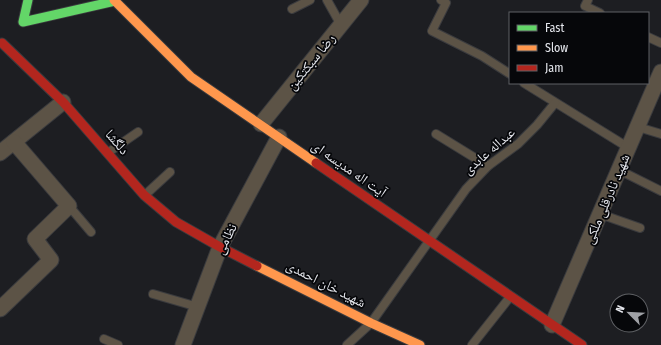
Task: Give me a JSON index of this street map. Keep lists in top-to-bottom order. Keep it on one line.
{"streets":{"street":["رضا سبکتکین","دلگشا","آیت اله مدیسه ای","شهید نادرقلی ملکی","نظامی","شهید خان احمدی"],"lane":["عبداله عابدی"]},"crossings":[["رضا سبکتکین","آیت اله مدیسه ای"],["دلگشا","نظامی"],["دلگشا","شهید خان احمدی"],["عبداله عابدی","آیت اله مدیسه ای"],["عبداله عابدی","شهید خان احمدی"],["آیت اله مدیسه ای","شهید نادرقلی ملکی"],["آیت اله مدیسه ای","نظامی"],["نظامی","شهید خان احمدی"]],"legend":["Fast","Slow","Jam"],"north":"top left"}
